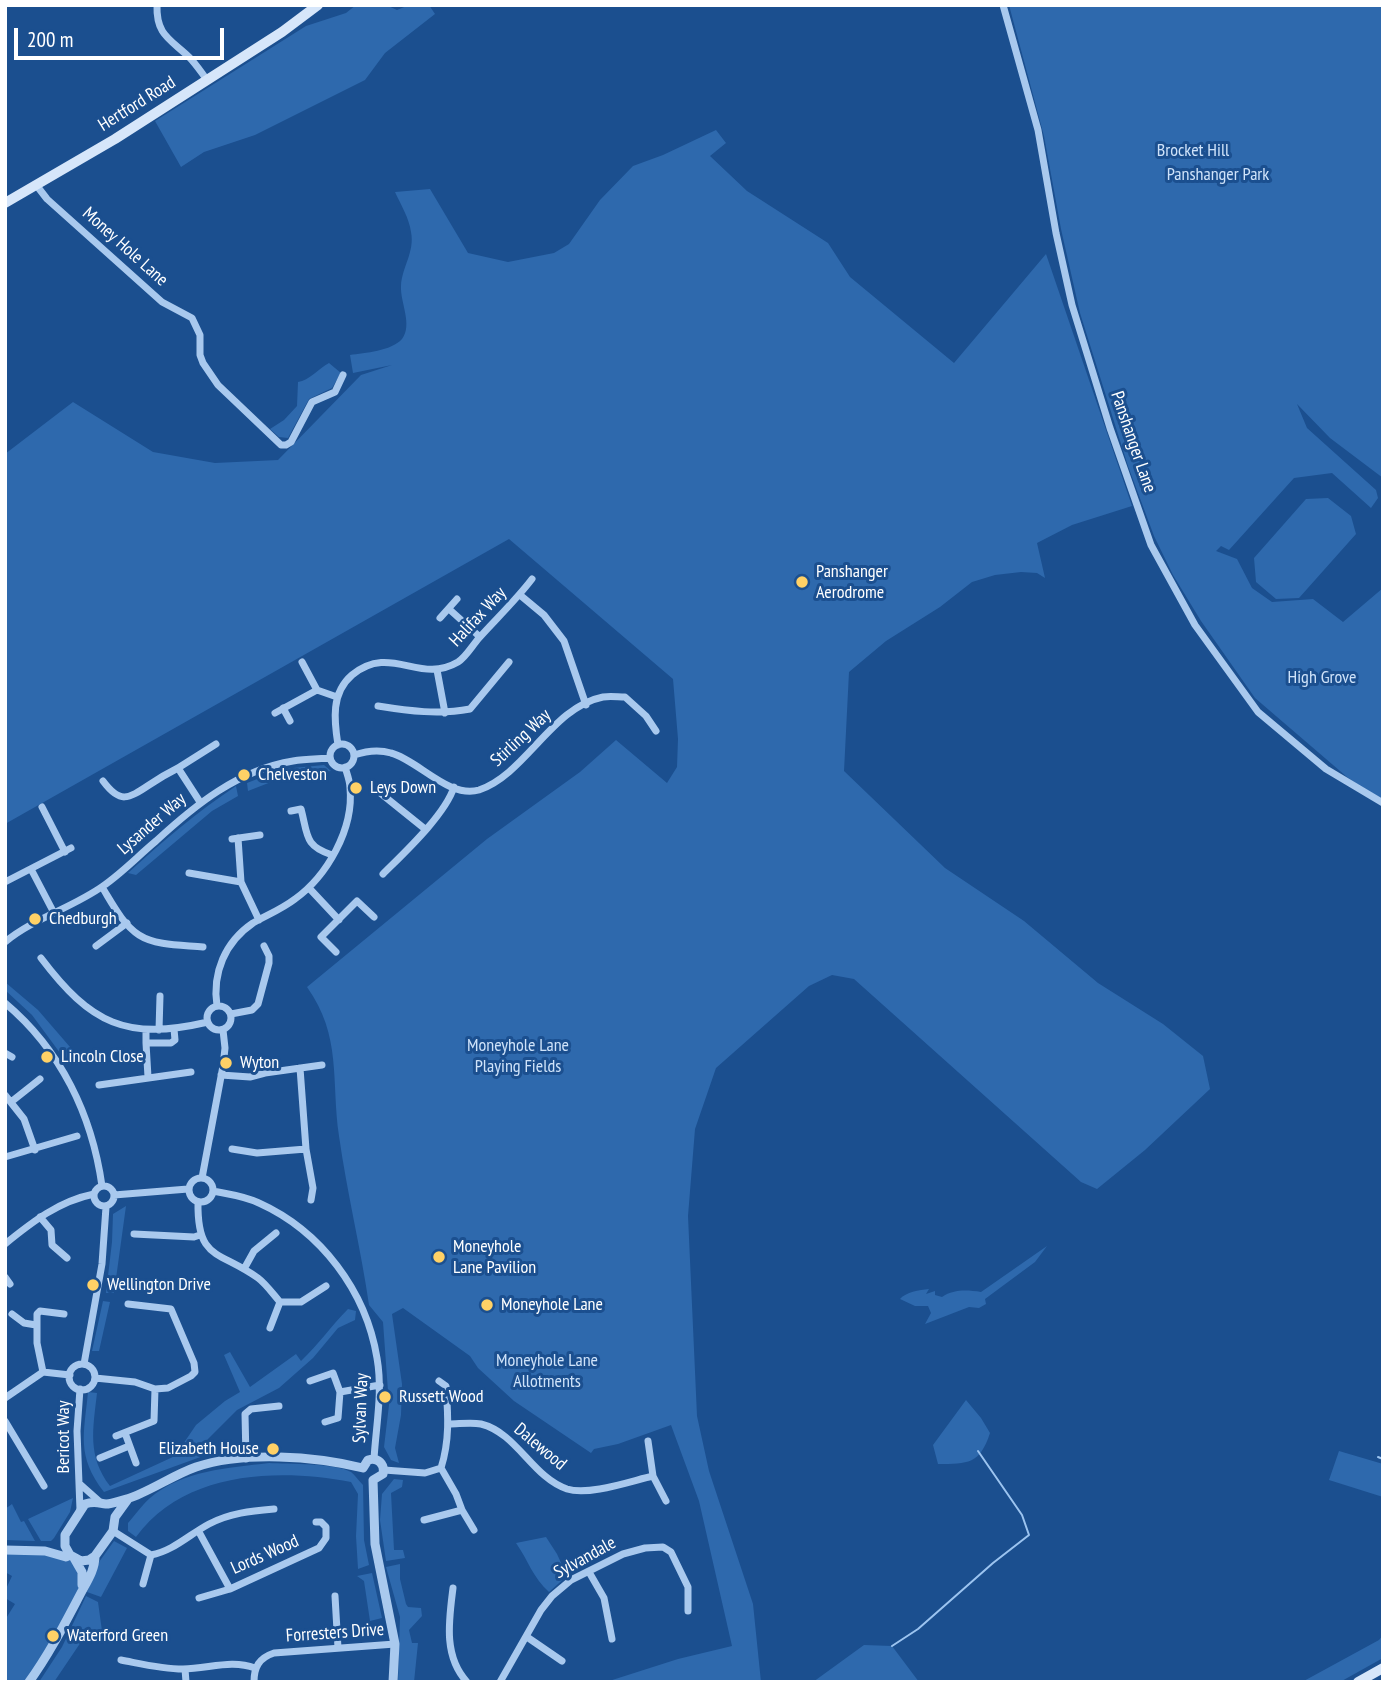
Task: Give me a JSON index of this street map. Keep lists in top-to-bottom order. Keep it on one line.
{"streets":{"main road":["Hertford Road"],"street":["Money Hole Lane","Panshanger Lane","Halifax Way","Stirling Way","Lysander Way","Sylvan Way","Bericot Way","Dalewood","Lords Wood","Sylvandale","Forresters Drive"]},"crossings":[["Hertford Road","Money Hole Lane"]],"parks":["Brocket Hill","Panshanger Park","High Grove","Moneyhole Lane Playing Fields","Moneyhole Lane Allotments"],"places":["Panshanger Aerodrome","Chelveston","Leys Down","Chedburgh","Lincoln Close","Wyton","Moneyhole Lane Pavilion","Wellington Drive","Moneyhole Lane","Russett Wood","Elizabeth House","Waterford Green"],"scale_bar":"200 m"}
